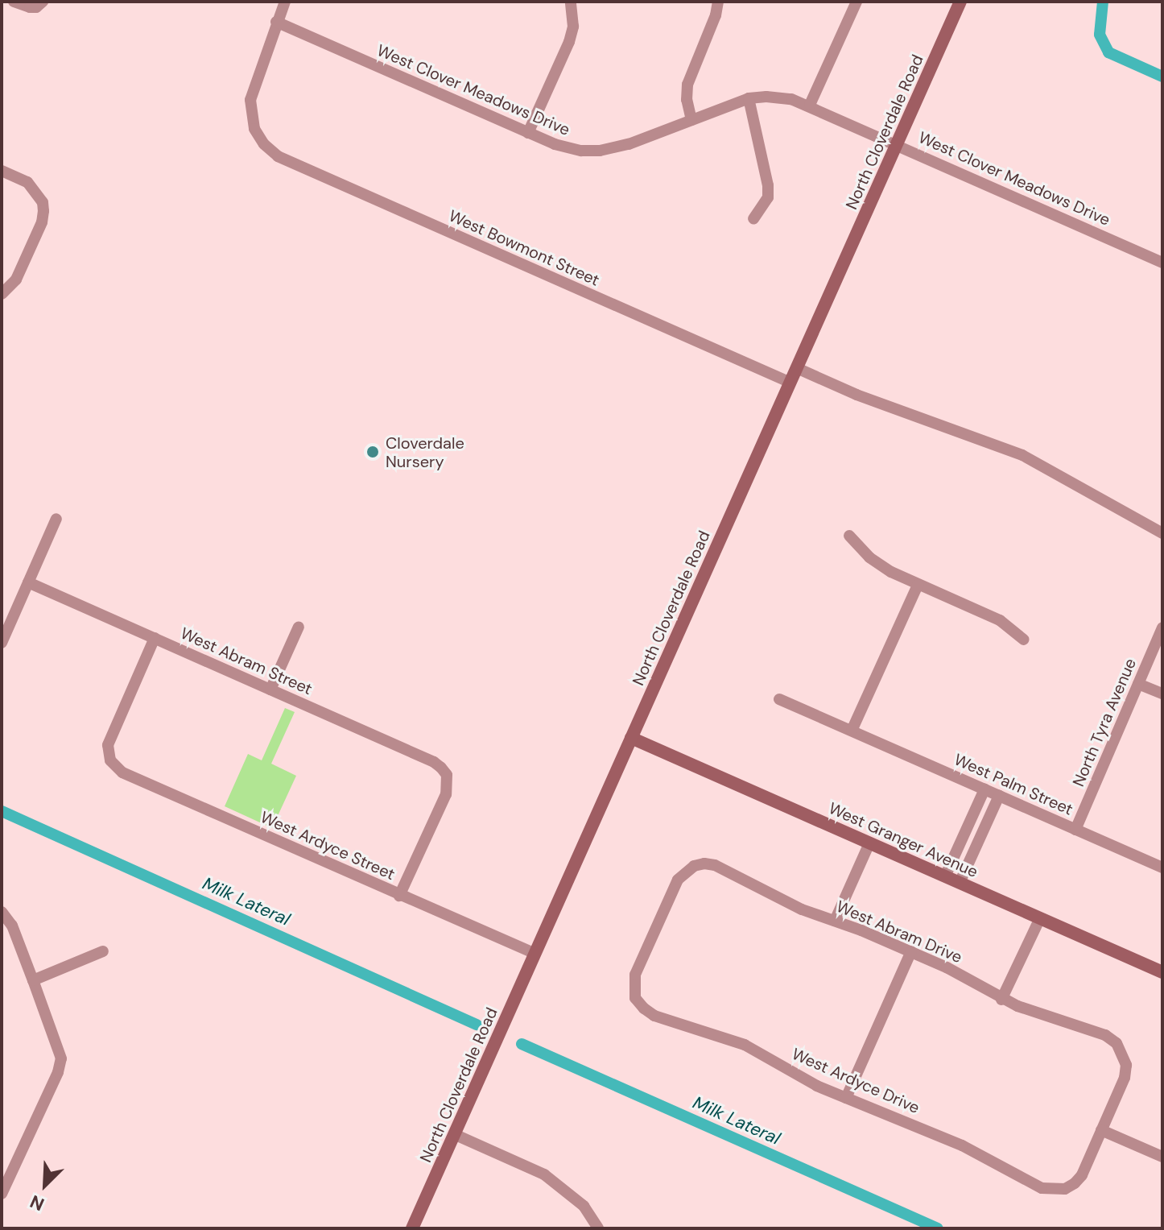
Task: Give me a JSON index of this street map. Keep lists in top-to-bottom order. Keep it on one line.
{"streets":{"main road":["North Cloverdale Road","West Granger Avenue"],"street":["West Clover Meadows Drive","West Bowmont Street","West Abram Street","North Tyra Avenue","West Palm Street","West Ardyce Street","West Abram Drive","West Ardyce Drive"]},"crossings":[["West Clover Meadows Drive","North Cloverdale Road"],["West Clover Meadows Drive","West Bowmont Street"],["North Cloverdale Road","West Bowmont Street"],["North Cloverdale Road","West Granger Avenue"],["North Cloverdale Road","West Ardyce Street"],["West Abram Street","West Ardyce Street"],["North Tyra Avenue","West Palm Street"],["West Abram Drive","West Ardyce Drive"]],"water":["Milk Lateral"],"places":["Cloverdale Nursery"],"north":"bottom left"}
